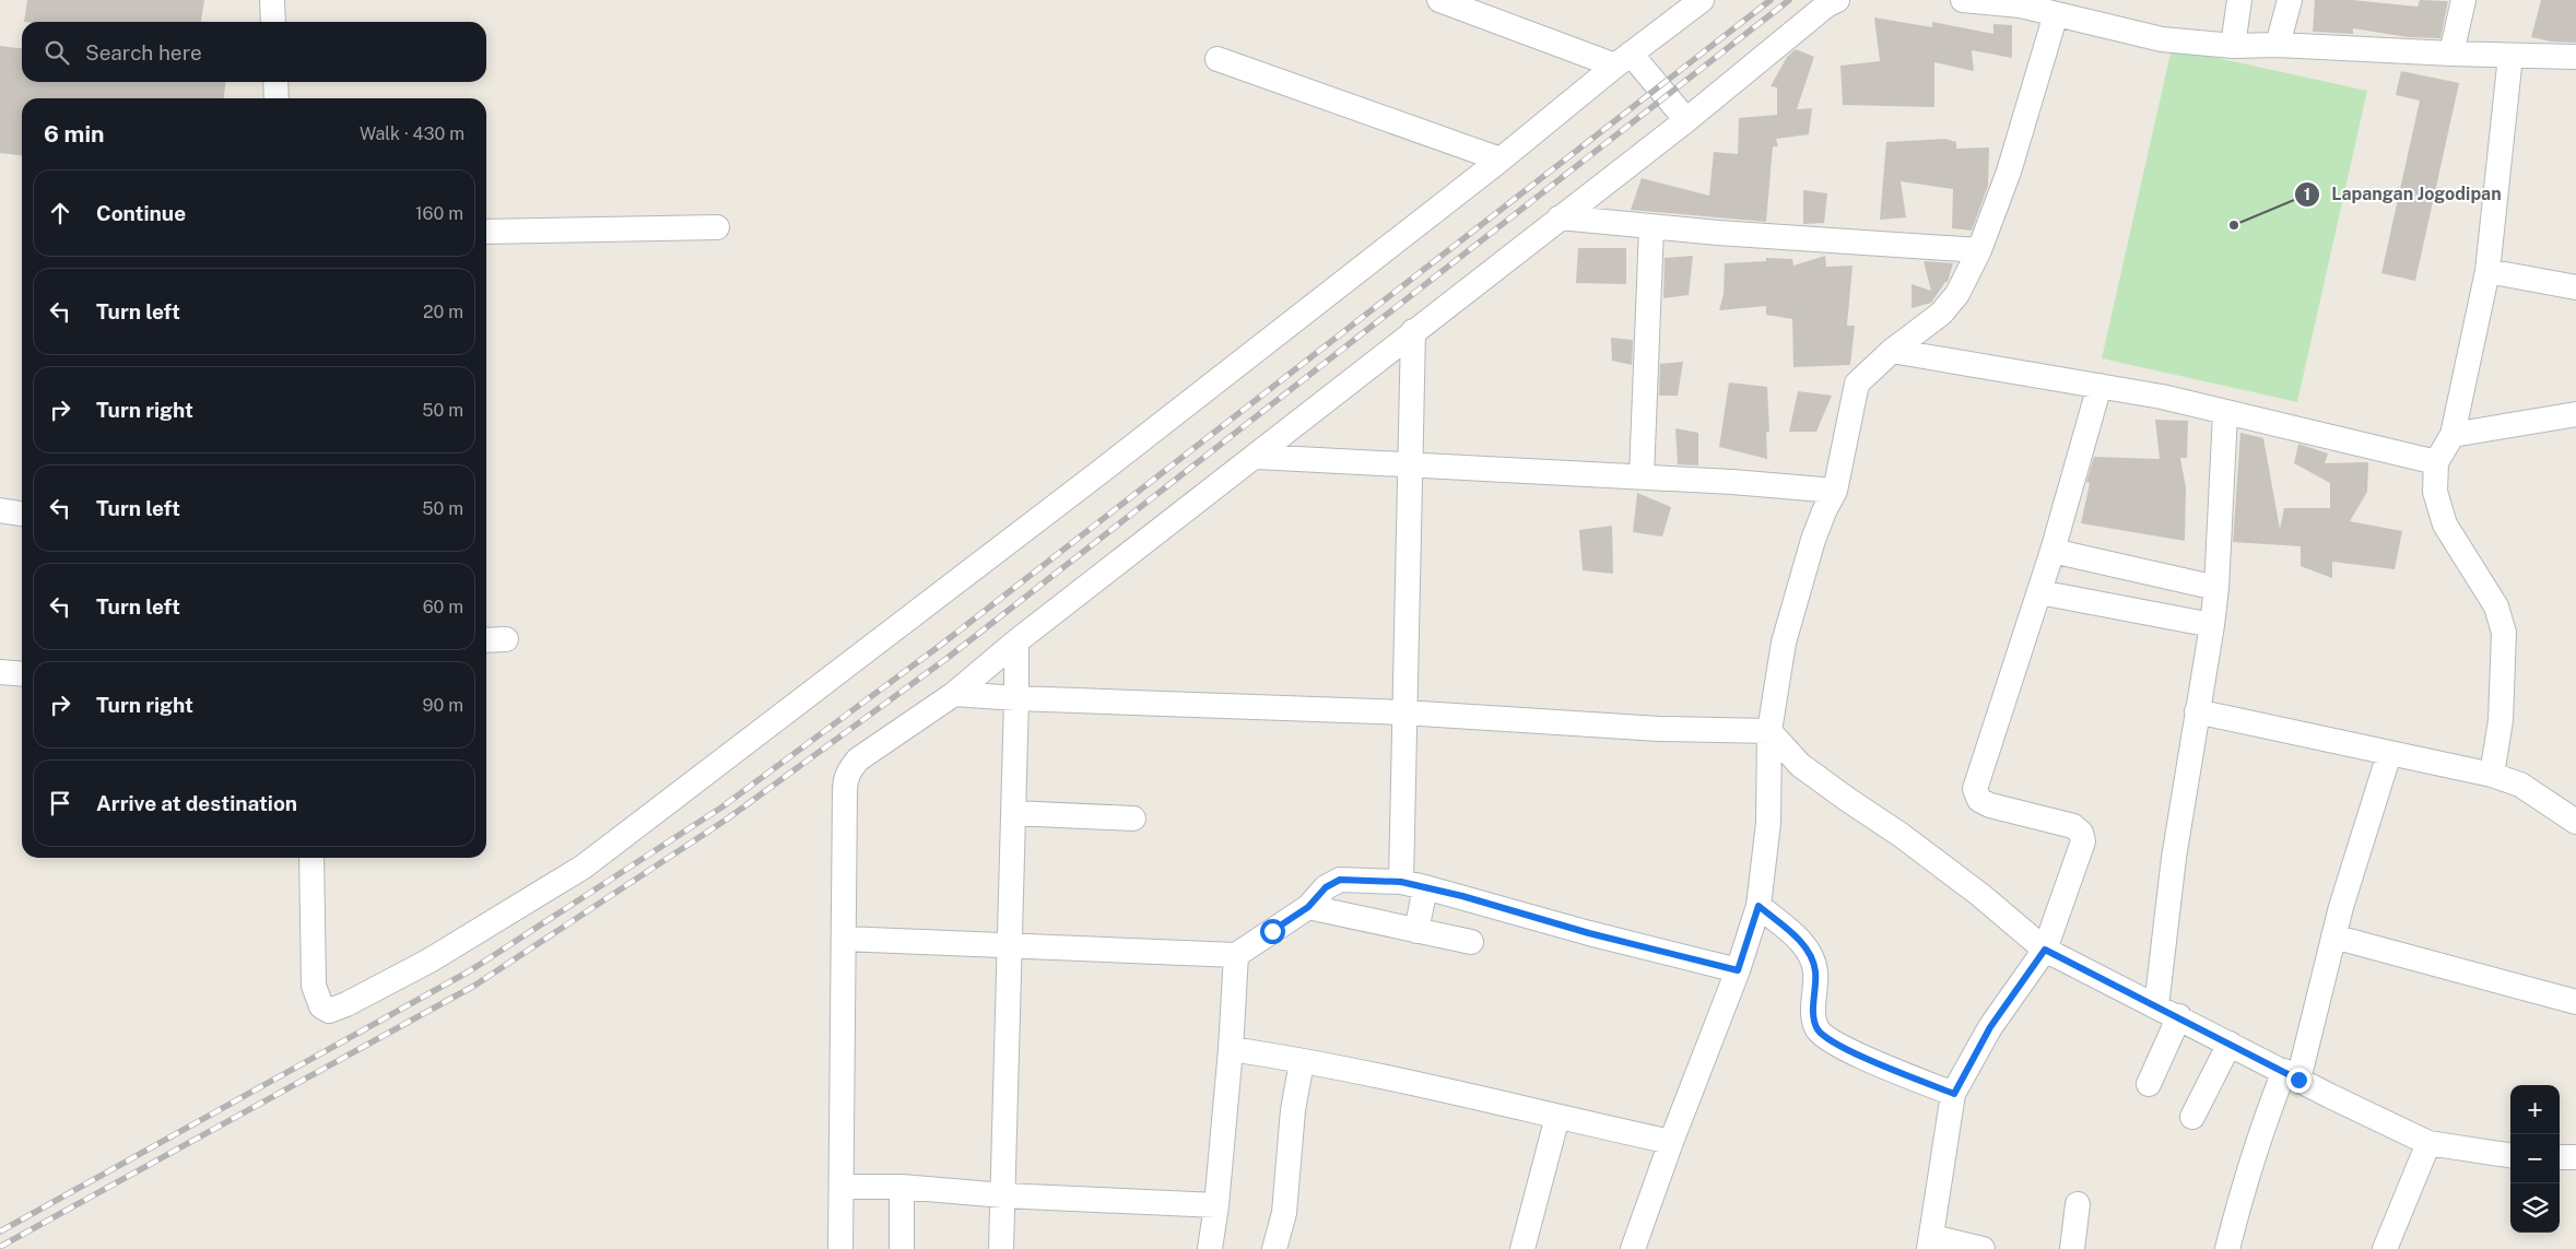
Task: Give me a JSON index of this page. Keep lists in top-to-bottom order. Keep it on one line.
{"places":["Lapangan Jogodipan"],"page":{"search":"Search here","heading":["6 min","Walk · 430 m"],"list":[["Continue","160 m"],["Turn left","20 m"],["Turn right","50 m"],["Turn left","50 m"],["Turn left","60 m"],["Turn right","90 m"],"Arrive at destination"],"map_buttons":["+","−"]}}
